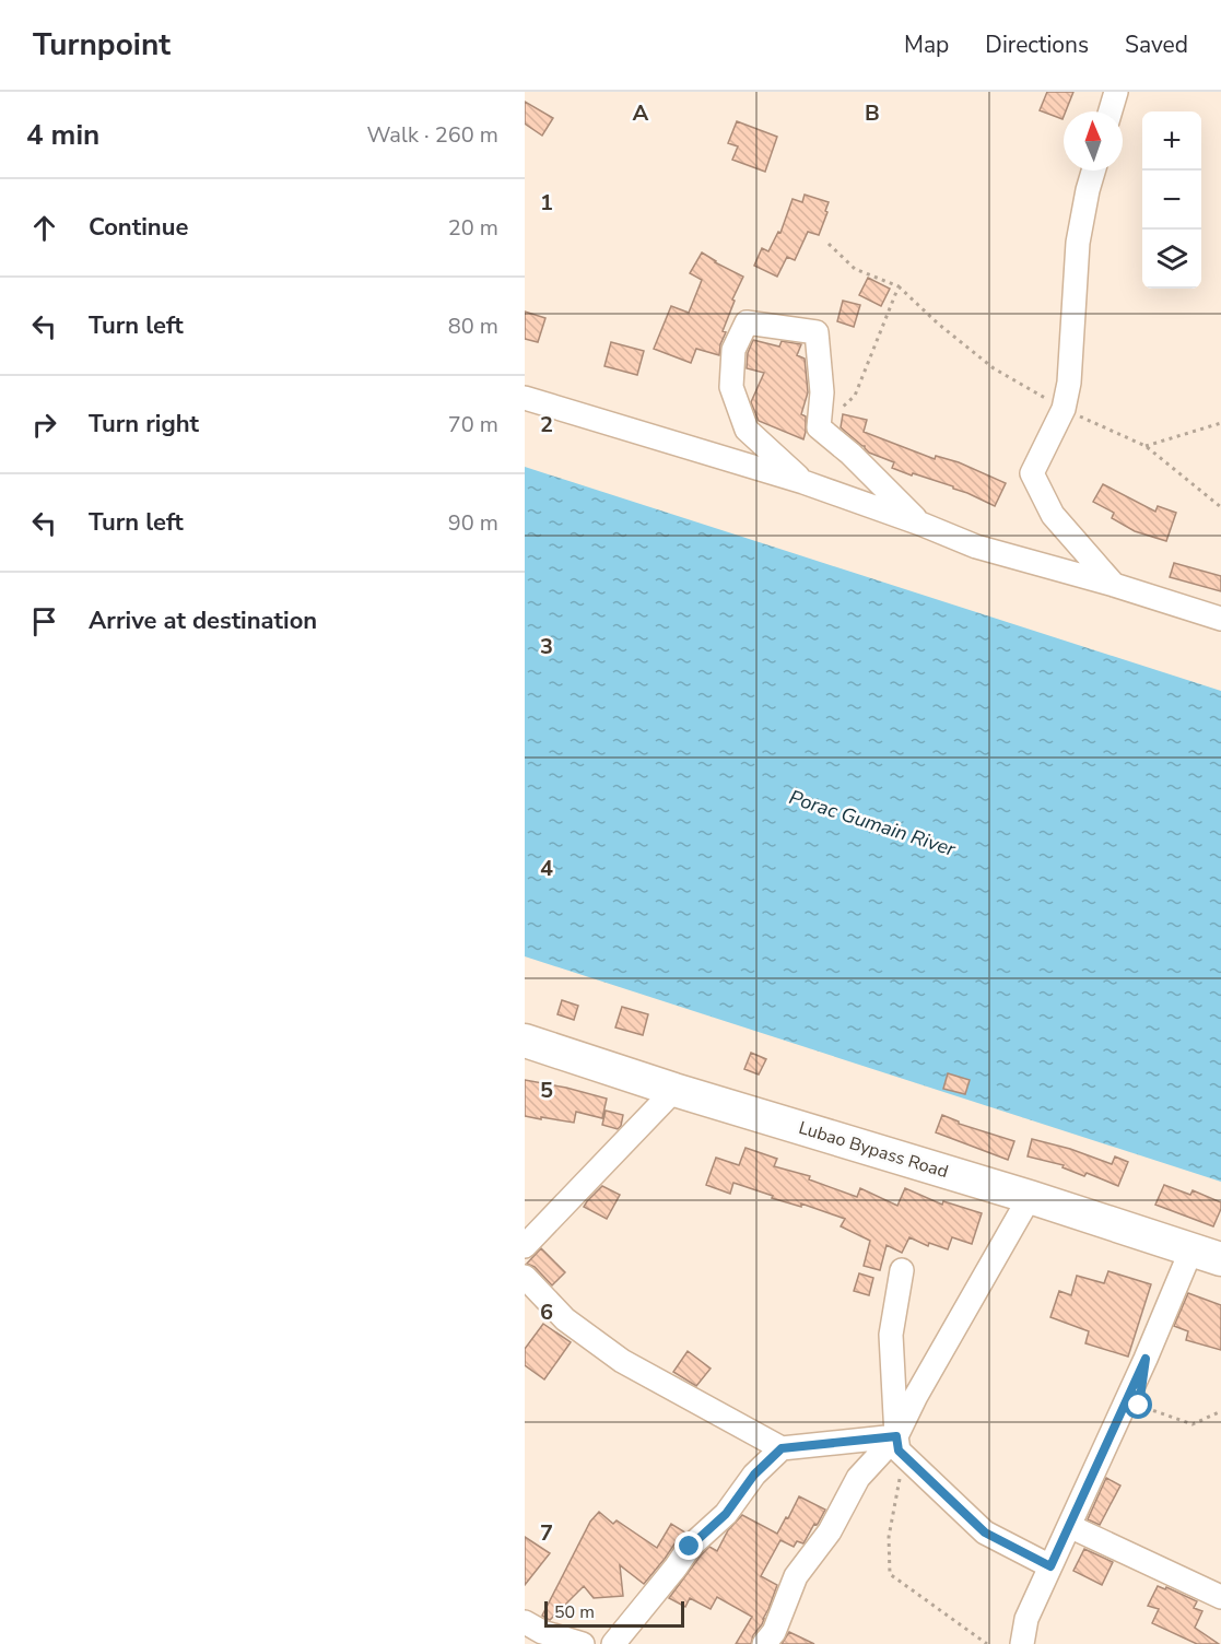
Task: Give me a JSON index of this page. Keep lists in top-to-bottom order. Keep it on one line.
{"streets":{"highway":["Lubao Bypass Road"]},"water":["Porac Gumain River"],"scale_bar":"50 m","north":"top","page":{"header":"Turnpoint","nav":["Map","Directions","Saved"],"heading":["4 min","Walk · 260 m"],"map_buttons":["+","−"],"list":[["Continue","20 m"],["Turn left","80 m"],["Turn right","70 m"],["Turn left","90 m"],"Arrive at destination"],"scale":"50 m"},"grid":{"columns":["A","B"],"rows":["1","2","3","4","5","6","7"]}}
